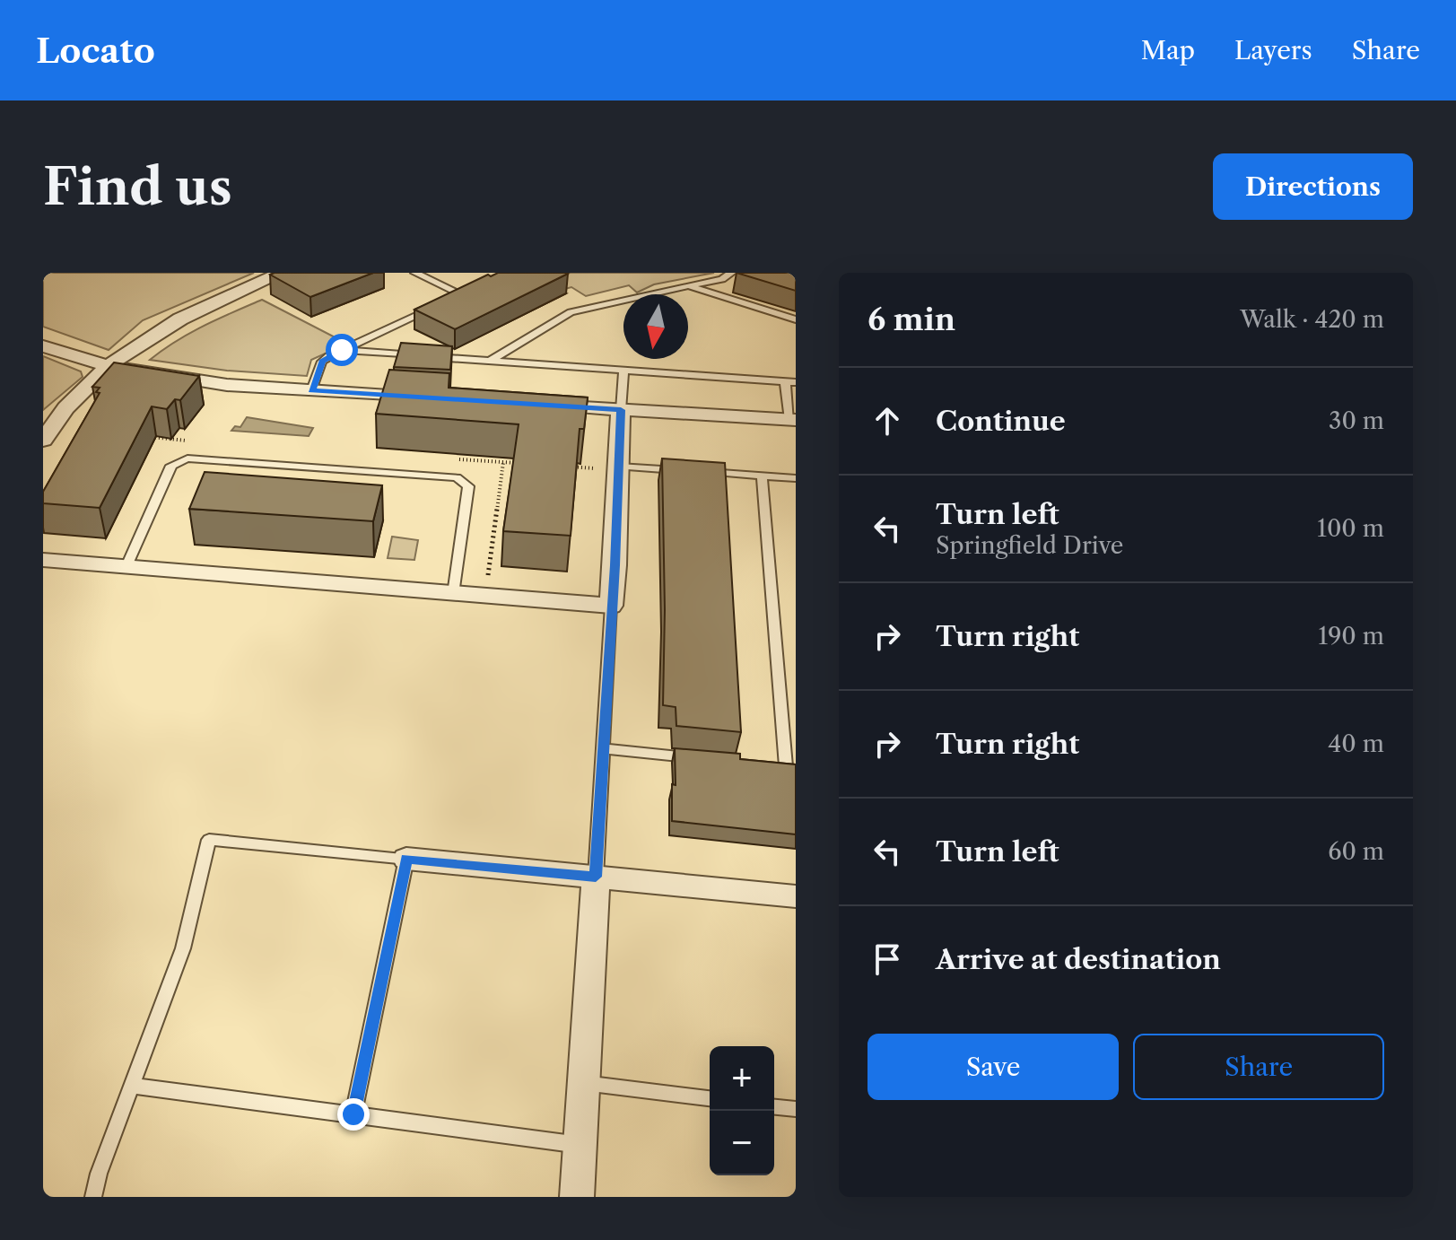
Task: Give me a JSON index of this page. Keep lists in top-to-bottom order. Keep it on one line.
{"north":"bottom","page":{"header":"Locato","nav":["Map","Layers","Share"],"buttons":["Directions",["Save","Share"]],"title":"Find us","heading":["6 min","Walk · 420 m"],"list":[["Continue","30 m"],["Turn left","Springfield Drive","100 m"],["Turn right","190 m"],["Turn right","40 m"],["Turn left","60 m"],"Arrive at destination"],"map_buttons":["+","−"]}}
